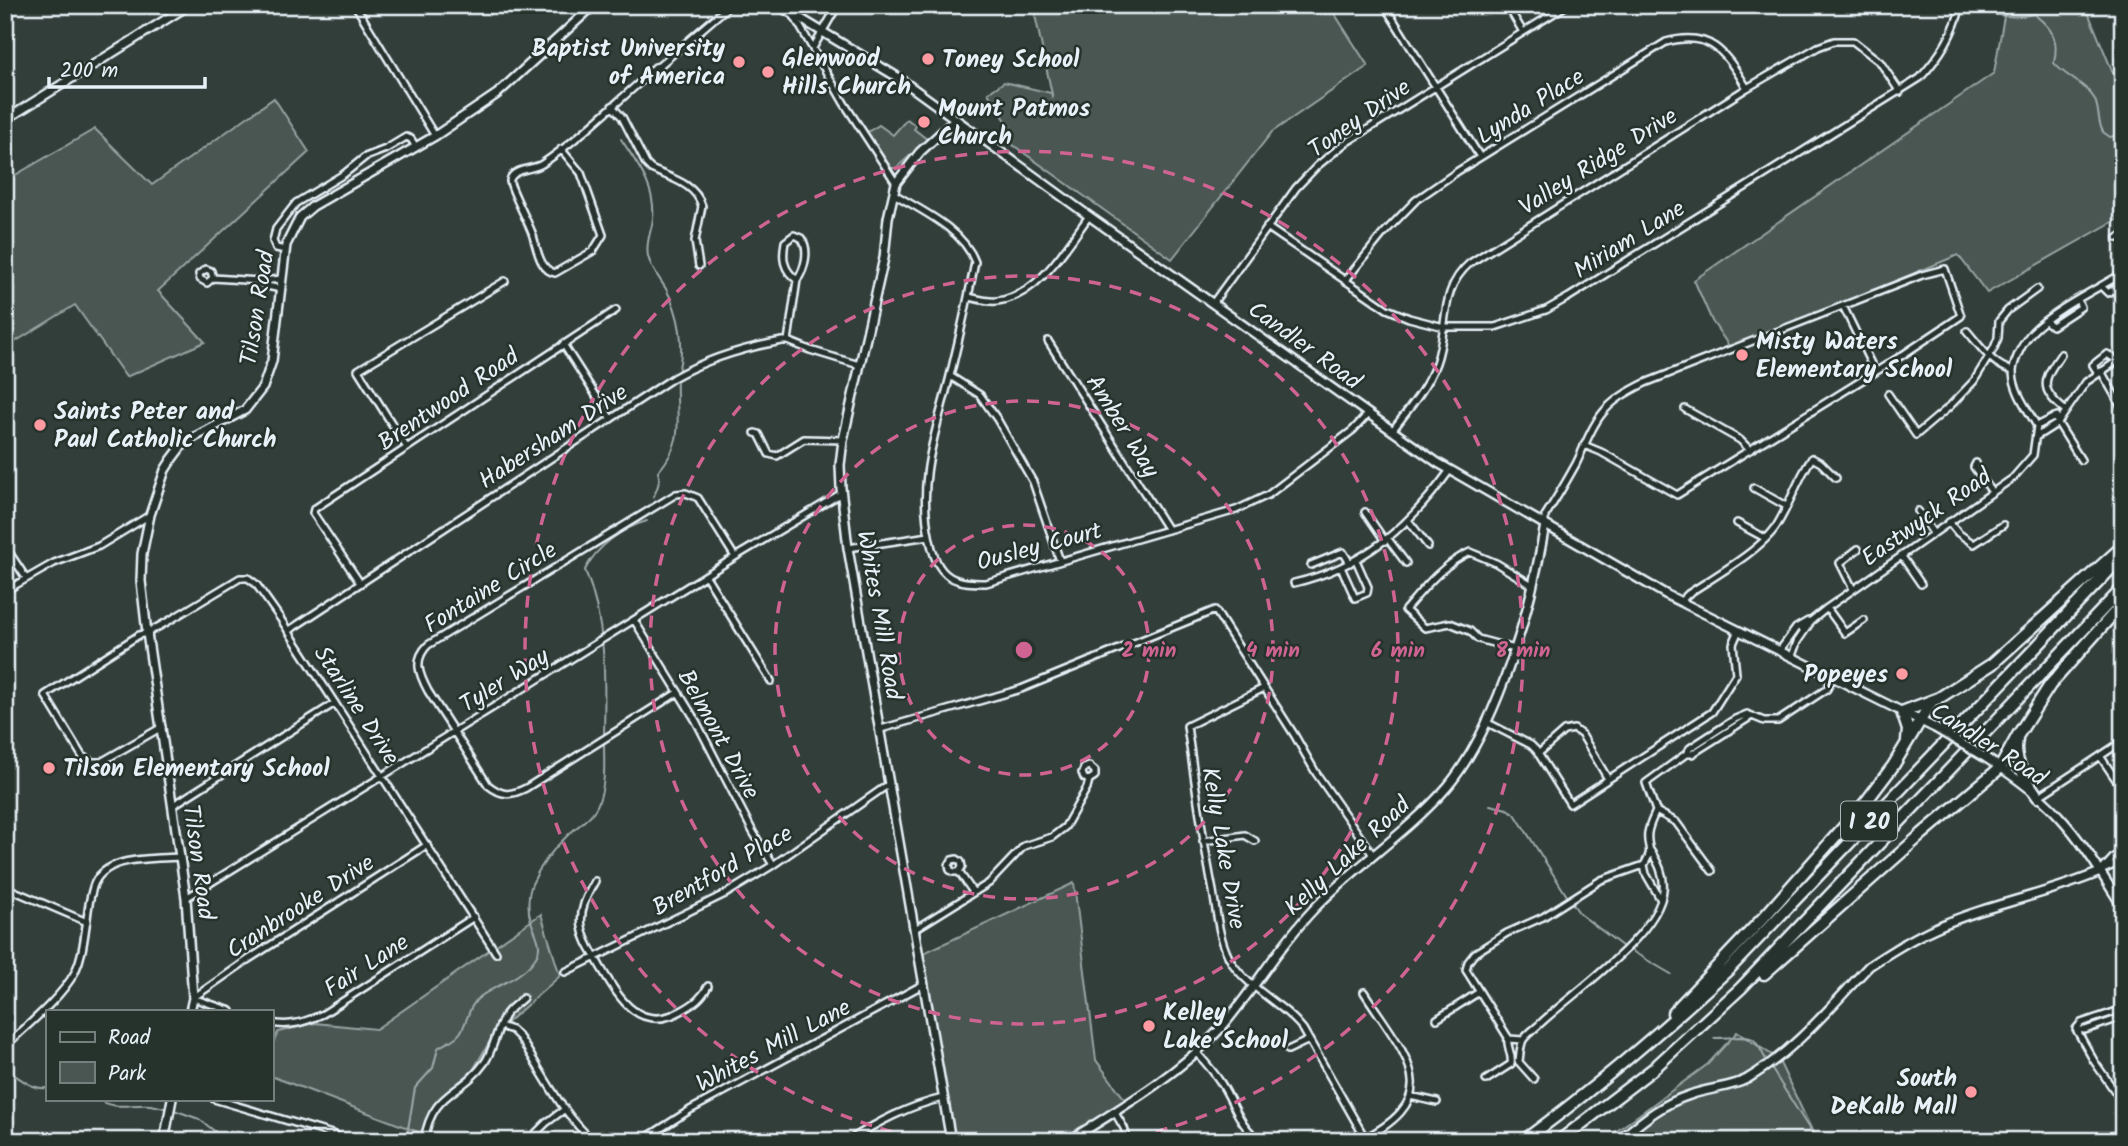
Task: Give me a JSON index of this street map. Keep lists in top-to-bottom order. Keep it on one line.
{"streets":{"highway":["I 20"],"street":["Lynda Place","Toney Drive","Valley Ridge Drive","Miriam Lane","Tilson Road","Candler Road","Brentwood Road","Amber Way","Habersham Drive","Eastwyck Road","Ousley Court","Fontaine Circle","Whites Mill Road","Tyler Way","Starline Drive","Belmont Drive","Kelly Lake Drive","Kelly Lake Road","Brentford Place","Cranbrooke Drive","Fair Lane","Whites Mill Lane"]},"crossings":[["Lynda Place","Valley Ridge Drive"],["Lynda Place","Miriam Lane"],["Toney Drive","Miriam Lane"],["Toney Drive","Candler Road"],["Valley Ridge Drive","Miriam Lane"],["Valley Ridge Drive","Candler Road"],["Tilson Road","Tyler Way"],["Tilson Road","Starline Drive"],["Tilson Road","Cranbrooke Drive"],["Candler Road","Eastwyck Road"],["Candler Road","Ousley Court"],["Candler Road","Whites Mill Road"],["Candler Road","Kelly Lake Road"],["Brentwood Road","Habersham Drive"],["Amber Way","Ousley Court"],["Habersham Drive","Starline Drive"],["Ousley Court","Whites Mill Road"],["Fontaine Circle","Tyler Way"],["Fontaine Circle","Belmont Drive"],["Whites Mill Road","Tyler Way"],["Whites Mill Road","Brentford Place"],["Whites Mill Road","Whites Mill Lane"],["Tyler Way","Starline Drive"],["Tyler Way","Belmont Drive"],["Starline Drive","Cranbrooke Drive"],["Starline Drive","Fair Lane"],["Belmont Drive","Brentford Place"],["Kelly Lake Drive","Kelly Lake Road"]],"places":["Toney School","Baptist University of America","Glenwood Hills Church","Mount Patmos Church","Misty Waters Elementary School","Saints Peter and Paul Catholic Church","Popeyes","Tilson Elementary School","Kelley Lake School","South DeKalb Mall"],"legend":["Road","Park"],"scale_bar":"200 m","rings":["2 min","4 min","6 min","8 min"]}
